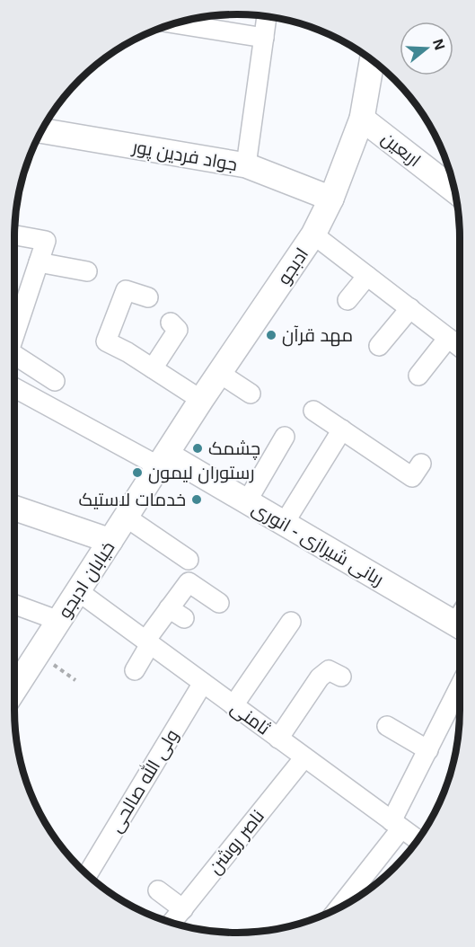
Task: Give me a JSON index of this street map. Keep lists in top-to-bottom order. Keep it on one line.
{"streets":{"street":["اربعین","جواد فردین پور","ادبجو","ربانی شیرازی - انوری","خیابان ادبجو","ثامنی","ولی الله صالحی","ناصر روشن"]},"crossings":[["اربعین","ادبجو"],["جواد فردین پور","ادبجو"],["ادبجو","ربانی شیرازی - انوری"],["ادبجو","خیابان ادبجو"],["ربانی شیرازی - انوری","خیابان ادبجو"],["خیابان ادبجو","ثامنی"],["ثامنی","ولی الله صالحی"],["ثامنی","ناصر روشن"]],"places":["مهد قرآن","چشمک","رستوران لیمون","خدمات لاستیک"],"north":"right"}
